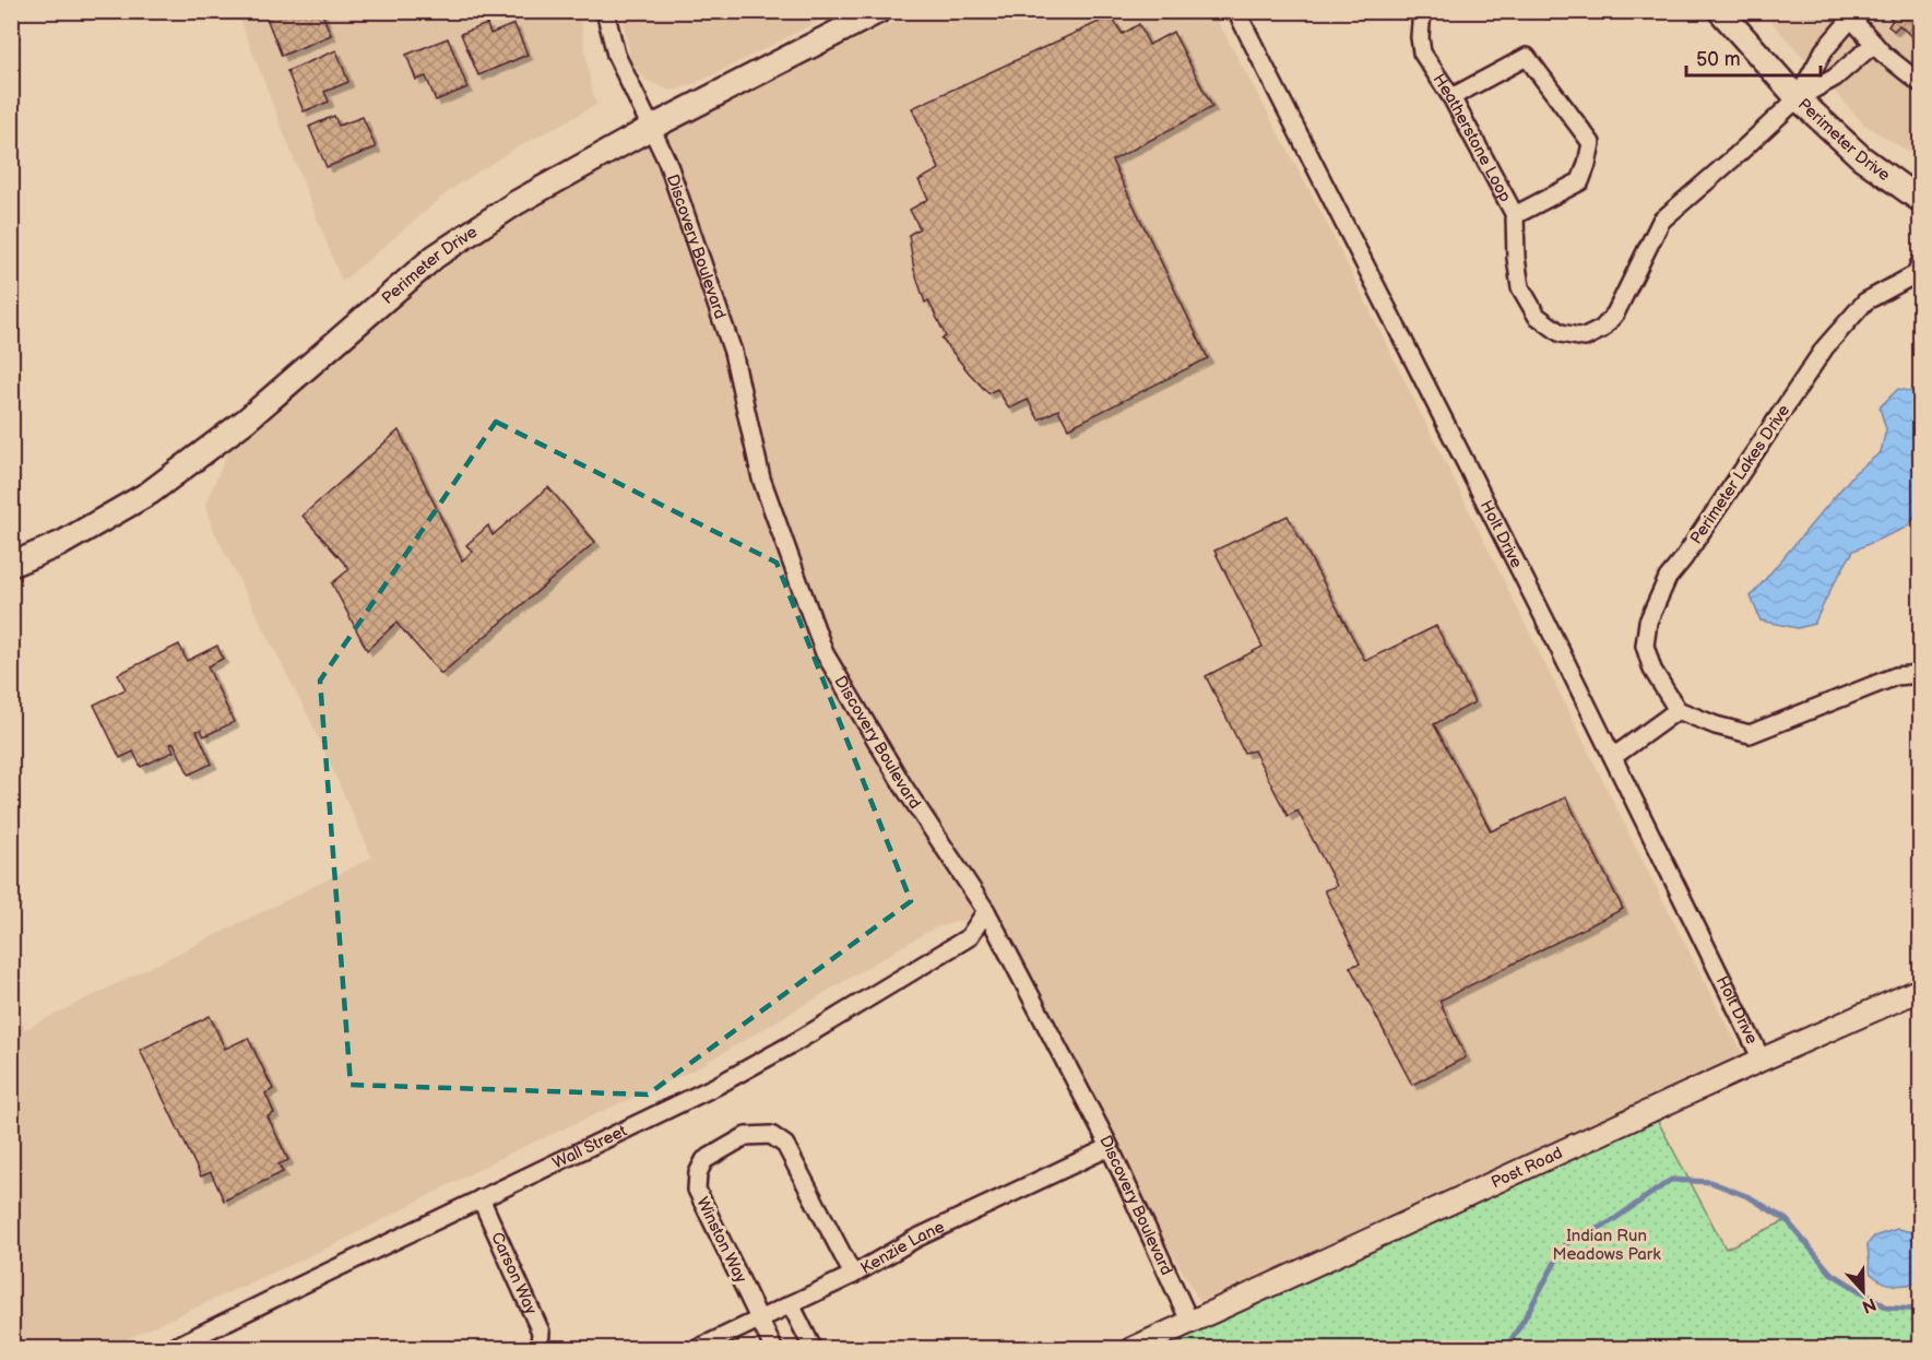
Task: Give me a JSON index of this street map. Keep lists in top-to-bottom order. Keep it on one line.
{"streets":{"main road":["Perimeter Drive"],"street":["Heatherstone Loop","Discovery Boulevard","Perimeter Lakes Drive","Holt Drive","Wall Street","Post Road","Winston Way","Kenzie Lane","Carson Way"]},"crossings":[["Perimeter Drive","Heatherstone Loop"],["Perimeter Drive","Discovery Boulevard"],["Discovery Boulevard","Wall Street"],["Discovery Boulevard","Post Road"],["Discovery Boulevard","Kenzie Lane"],["Holt Drive","Post Road"],["Wall Street","Carson Way"],["Winston Way","Kenzie Lane"]],"parks":["Indian Run Meadows Park"],"scale_bar":"50 m","north":"bottom"}
